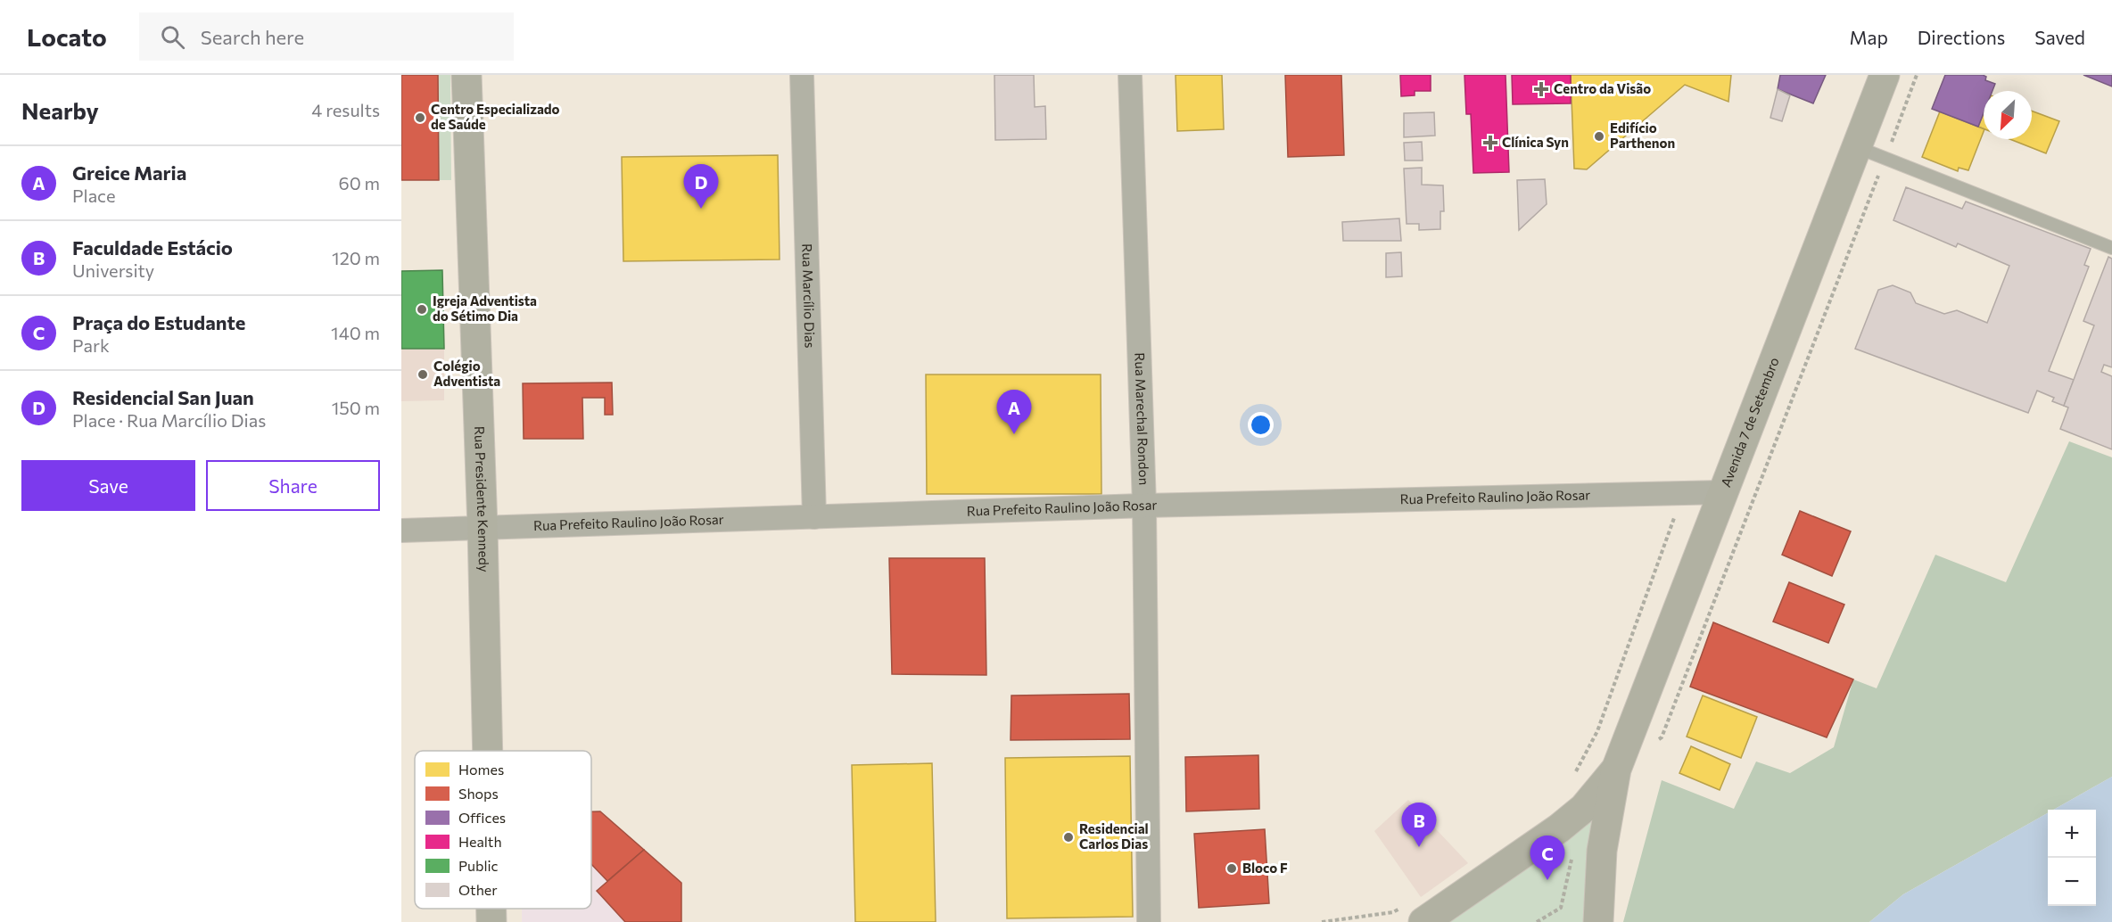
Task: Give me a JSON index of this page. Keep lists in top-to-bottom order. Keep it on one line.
{"streets":{"street":["Rua Marcílio Dias","Rua Marechal Rondon","Avenida 7 de Setembro","Rua Prefeito Raulino João Rosar","Rua Presidente Kennedy"]},"crossings":[["Rua Marcílio Dias","Rua Prefeito Raulino João Rosar"],["Rua Marechal Rondon","Rua Prefeito Raulino João Rosar"],["Avenida 7 de Setembro","Rua Prefeito Raulino João Rosar"],["Rua Prefeito Raulino João Rosar","Rua Presidente Kennedy"]],"places":{"health":["Centro da Visão","Clínica Syn"],"other":["Centro Especializado de Saúde","Edifício Parthenon","Igreja Adventista do Sétimo Dia","Colégio Adventista","Residencial Carlos Dias","Bloco F"]},"legend":["Homes","Shops","Offices","Health","Public","Other"],"north":"bottom left","page":{"header":"Locato","search":"Search here","nav":["Map","Directions","Saved"],"heading":["Nearby","4 results"],"list":[{"mark":"A","name":"Greice Maria","note":"Place","value":"60 m"},{"mark":"B","name":"Faculdade Estácio","note":"University","value":"120 m"},{"mark":"C","name":"Praça do Estudante","note":"Park","value":"140 m"},{"mark":"D","name":"Residencial San Juan","note":"Place · Rua Marcílio Dias","value":"150 m"}],"pins":["D","A","B","C"],"buttons":["Save","Share"],"map_buttons":["+","−"]}}
